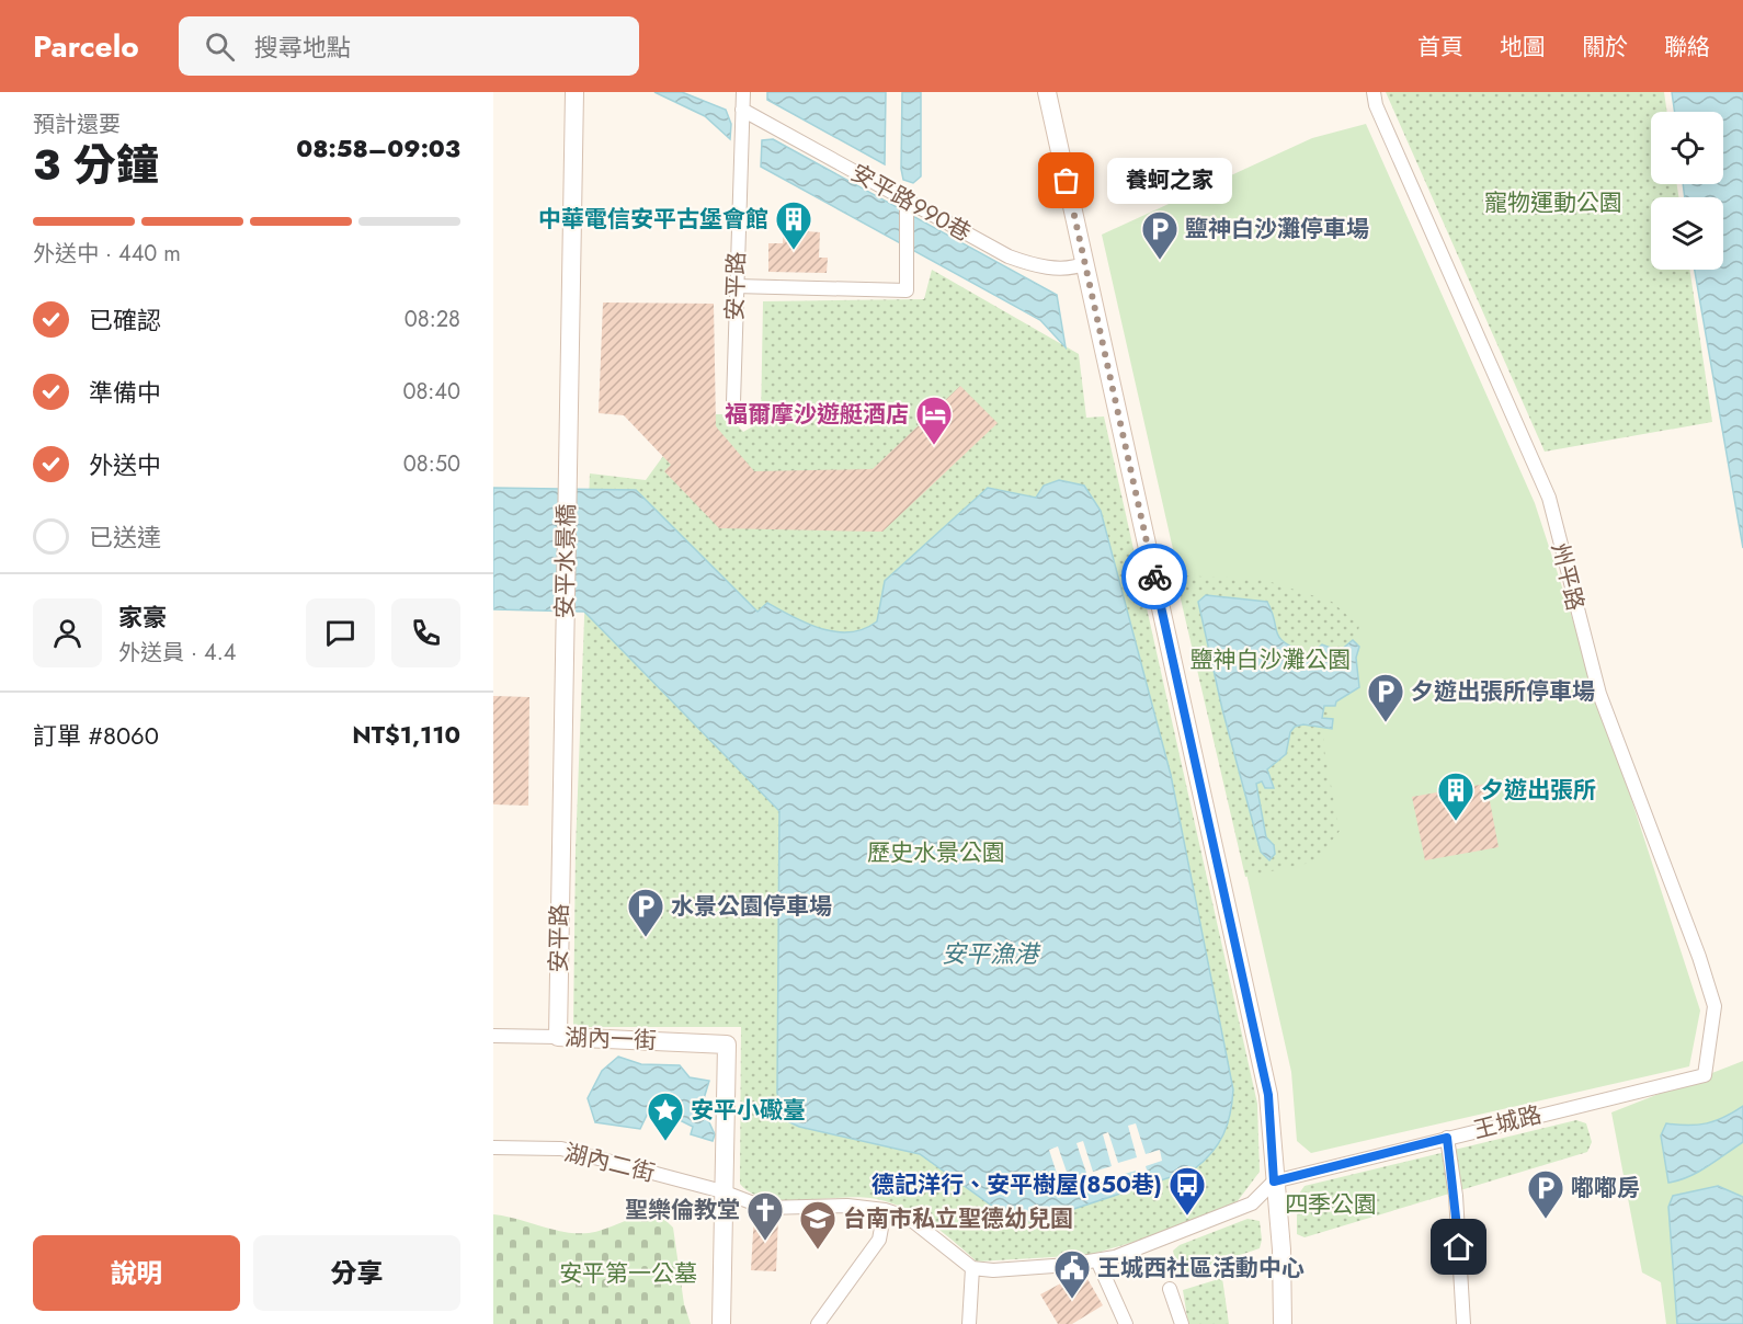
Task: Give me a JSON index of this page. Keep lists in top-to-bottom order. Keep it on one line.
{"streets":{"street":["安平路990巷","安平路","安平水景橋","州平路","湖內一街","王城路","湖內二街"]},"crossings":[["安平路990巷","安平路"],["安平路","安平水景橋"],["安平路","湖內一街"],["州平路","王城路"],["湖內一街","湖內二街"]],"water":["安平漁港"],"parks":["寵物運動公園","鹽神白沙灘公園","歷史水景公園","四季公園","安平第一公墓"],"places":{"other":["養蚵之家"],"building":["中華電信安平古堡會館","夕遊出張所"],"parking":["鹽神白沙灘停車場","夕遊出張所停車場","水景公園停車場","嘟嘟房"],"hotel":["福爾摩沙遊艇酒店"],"place":["安平小礮臺"],"bus stop":["德記洋行、安平樹屋(850巷)"],"church":["聖樂倫教堂"],"school or university":["台南市私立聖德幼兒園"],"public building":["王城西社區活動中心"]},"page":{"header":"Parcelo","search":"搜尋地點","nav":["首頁","地圖","關於","聯絡"],"heading":["3 分鐘","預計還要","08:58–09:03"],"panel":["家豪","外送員 · 4.4","訂單 #8060","NT$1,110"],"bubble":"養蚵之家","bar":"外送中 · 440 m","list":[["已確認","08:28"],["準備中","08:40"],["外送中","08:50"],"已送達"],"buttons":["說明","分享"]}}
